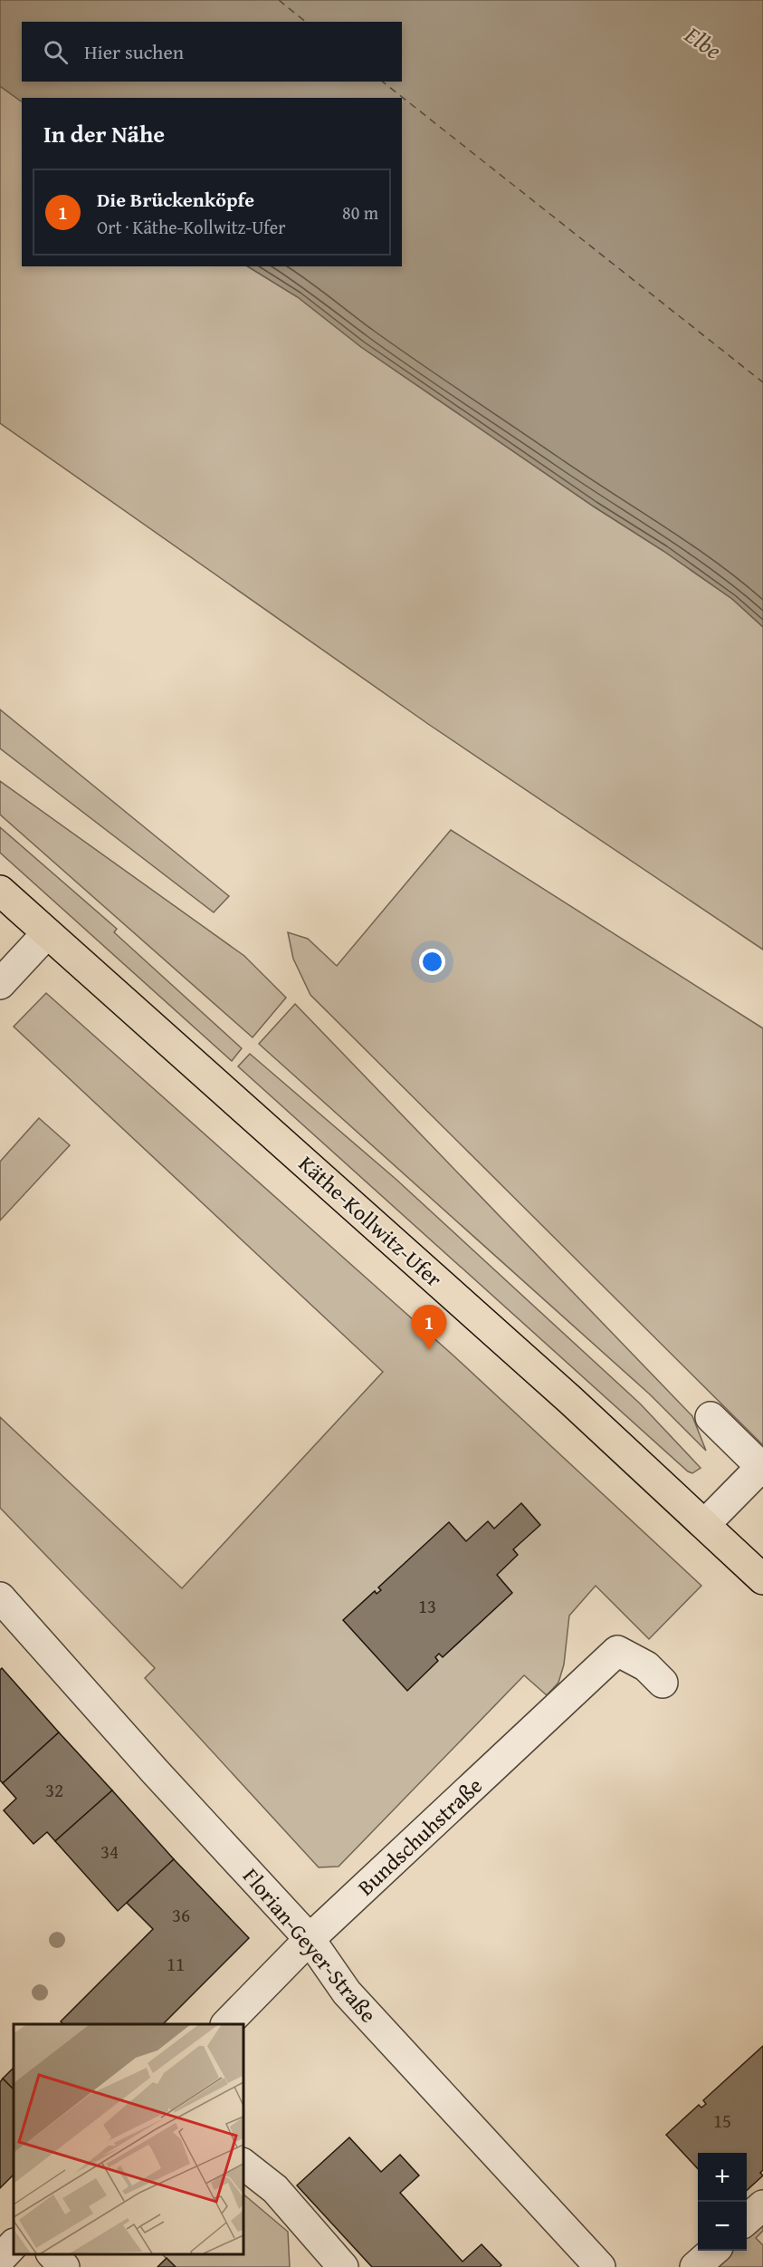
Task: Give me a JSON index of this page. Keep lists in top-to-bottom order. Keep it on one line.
{"streets":{"main road":["Käthe-Kollwitz-Ufer"],"street":["Bundschuhstraße","Florian-Geyer-Straße"]},"crossings":[["Bundschuhstraße","Florian-Geyer-Straße"]],"water":["Elbe"],"house_numbers":["13","32","34","36","11","15"],"page":{"search":"Hier suchen","heading":"In der Nähe","list":[{"mark":"1","name":"Die Brückenköpfe","note":"Ort · Käthe-Kollwitz-Ufer","value":"80 m"}],"pins":"1","map_buttons":["+","−"]}}
